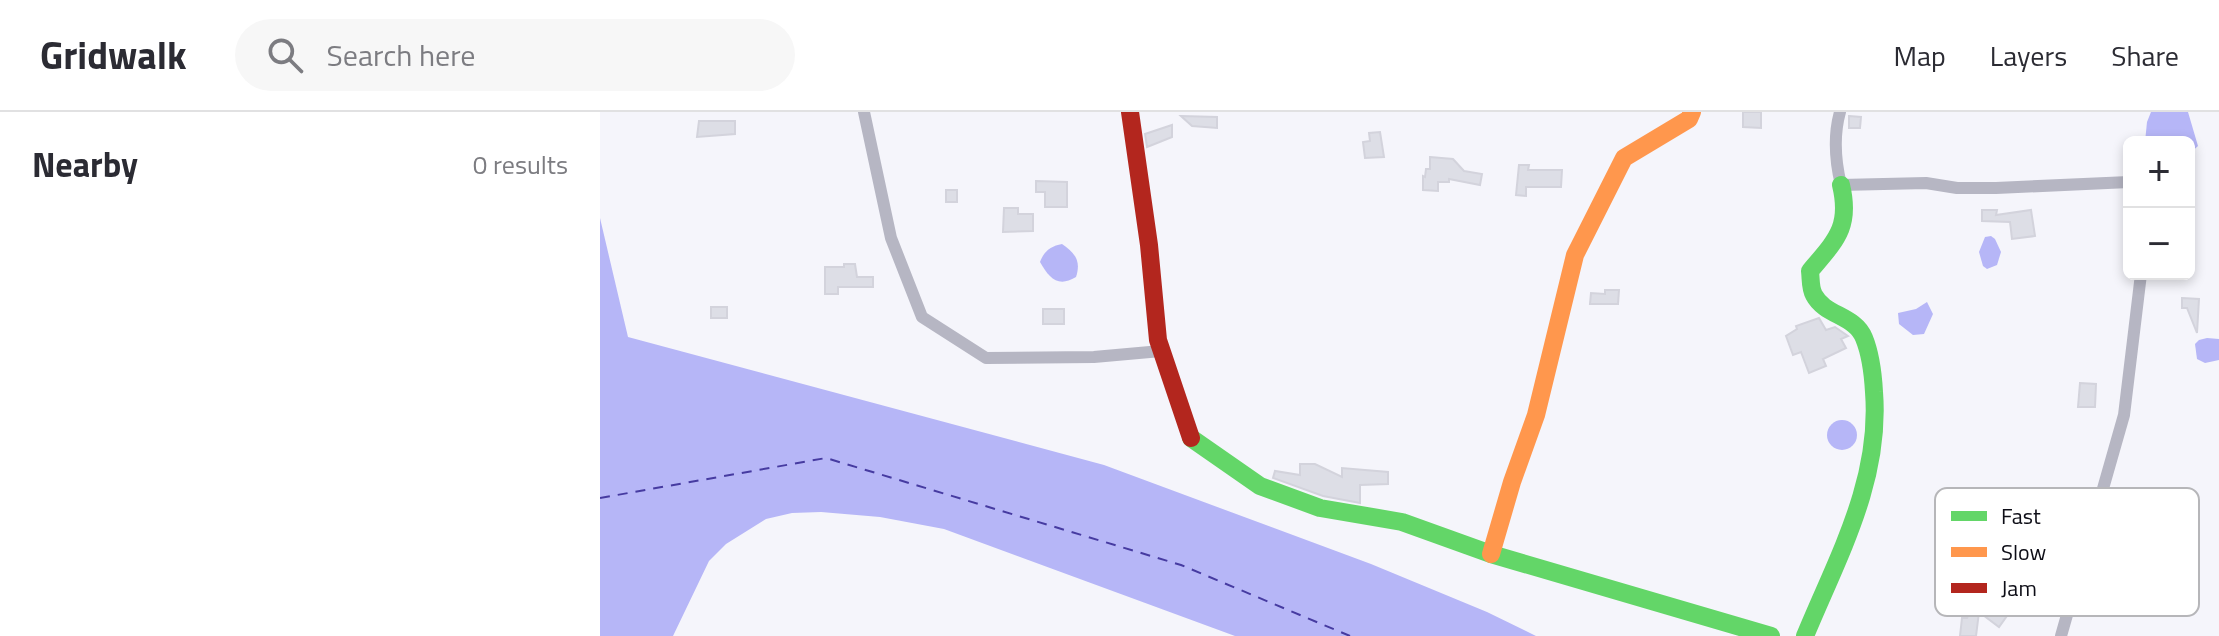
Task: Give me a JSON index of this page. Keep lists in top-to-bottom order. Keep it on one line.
{"legend":["Fast","Slow","Jam"],"page":{"header":"Gridwalk","search":"Search here","nav":["Map","Layers","Share"],"heading":["Nearby","0 results"],"map_buttons":["+","−"]}}
